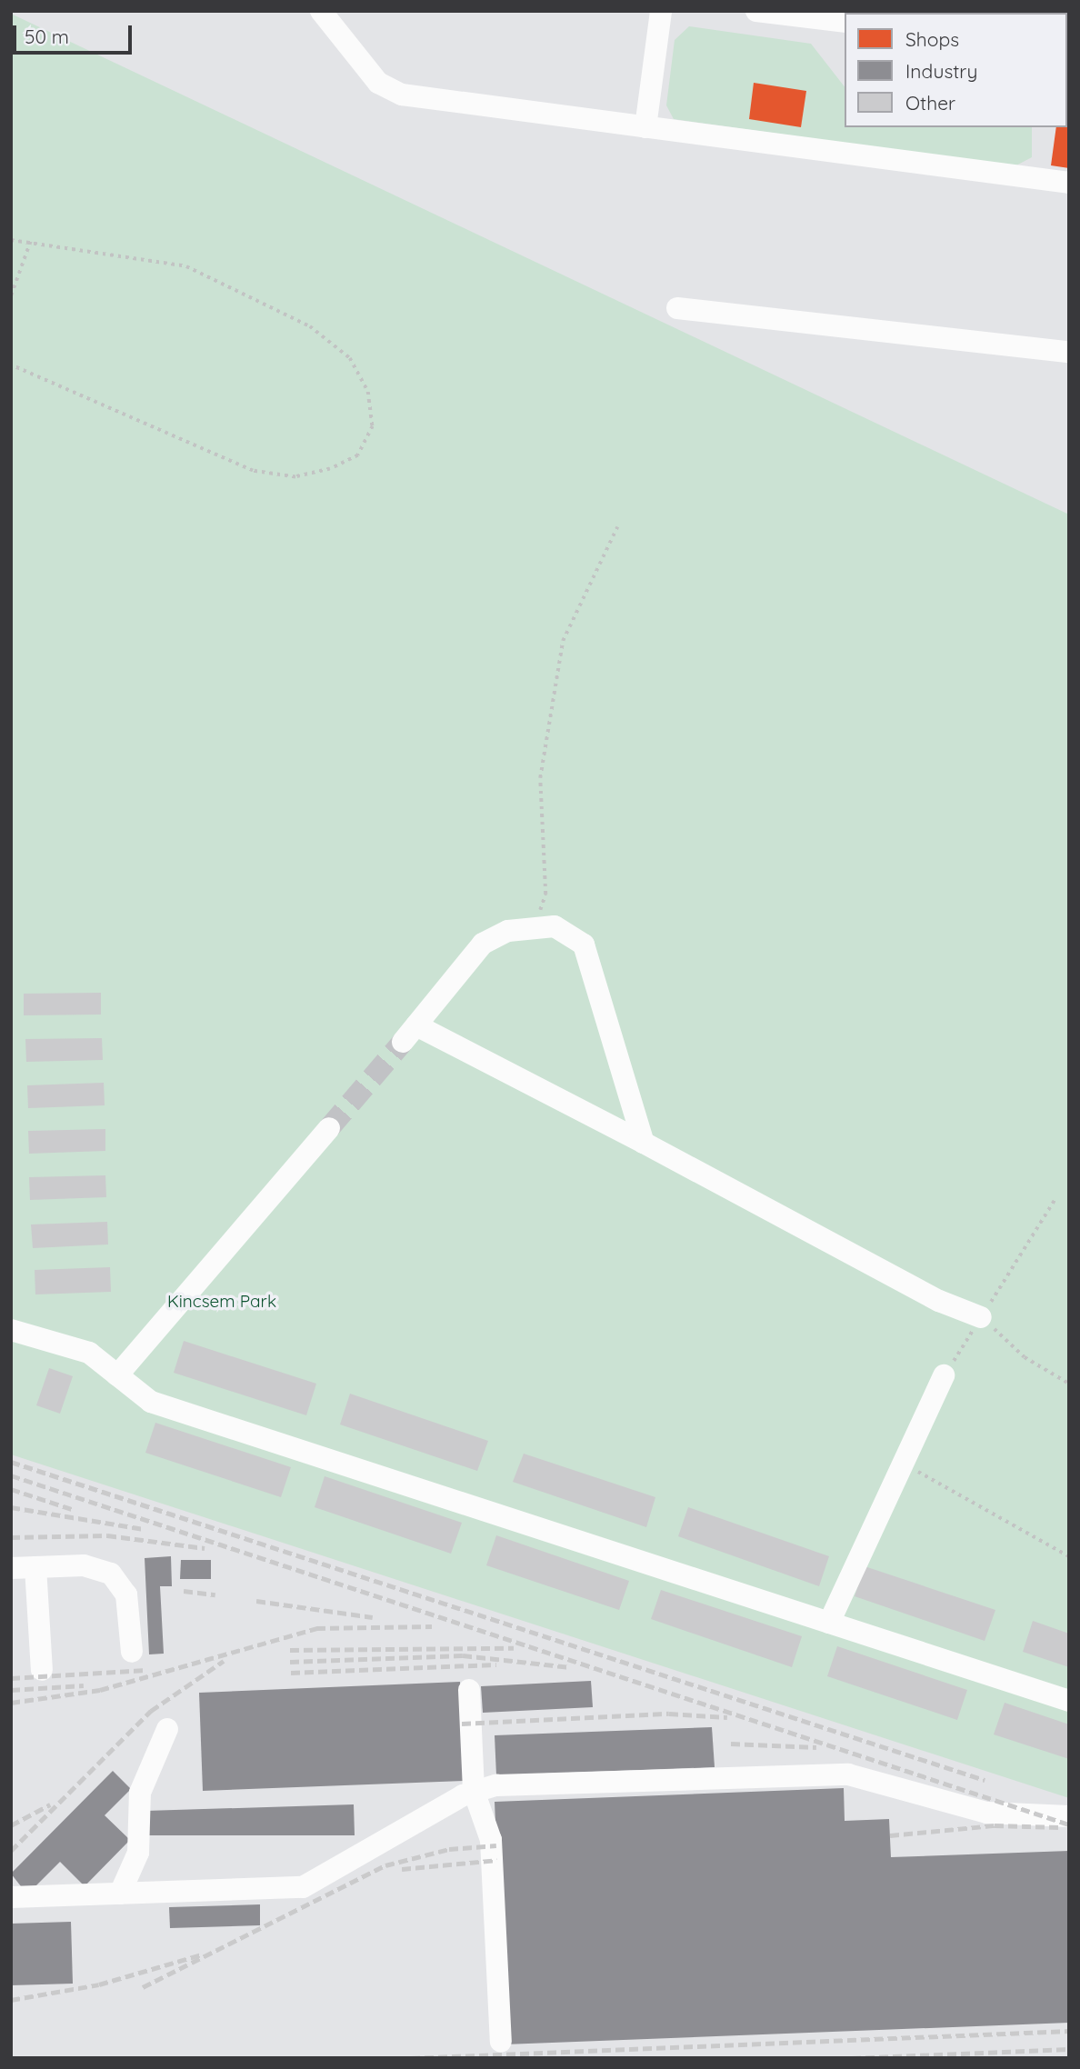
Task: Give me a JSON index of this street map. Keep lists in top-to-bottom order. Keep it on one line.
{"parks":["Kincsem Park"],"legend":["Shops","Industry","Other"],"scale_bar":"50 m"}
